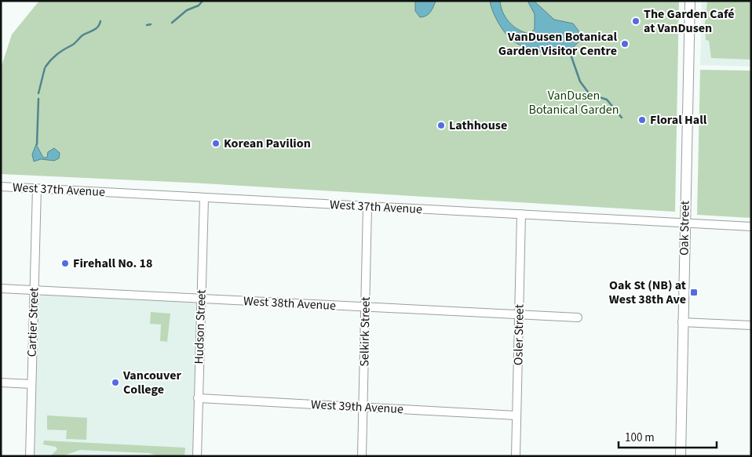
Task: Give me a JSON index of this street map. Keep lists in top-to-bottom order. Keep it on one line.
{"streets":{"main road":["Oak Street"],"street":["West 37th Avenue","West 38th Avenue","Cartier Street","Hudson Street","Selkirk Street","Osler Street","West 39th Avenue"]},"crossings":[["West 37th Avenue","Oak Street"],["West 37th Avenue","Cartier Street"],["West 37th Avenue","Hudson Street"],["West 37th Avenue","Selkirk Street"],["West 37th Avenue","Osler Street"],["West 38th Avenue","Cartier Street"],["West 38th Avenue","Hudson Street"],["West 38th Avenue","Selkirk Street"],["West 38th Avenue","Osler Street"],["Hudson Street","West 39th Avenue"],["Selkirk Street","West 39th Avenue"],["Osler Street","West 39th Avenue"]],"parks":["VanDusen Botanical Garden"],"places":{"other":["The Garden Café at VanDusen","VanDusen Botanical Garden Visitor Centre","Floral Hall","Lathhouse","Korean Pavilion","Firehall No. 18","Vancouver College"],"transit":["Oak St (NB) at West 38th Ave"]},"scale_bar":"100 m"}
